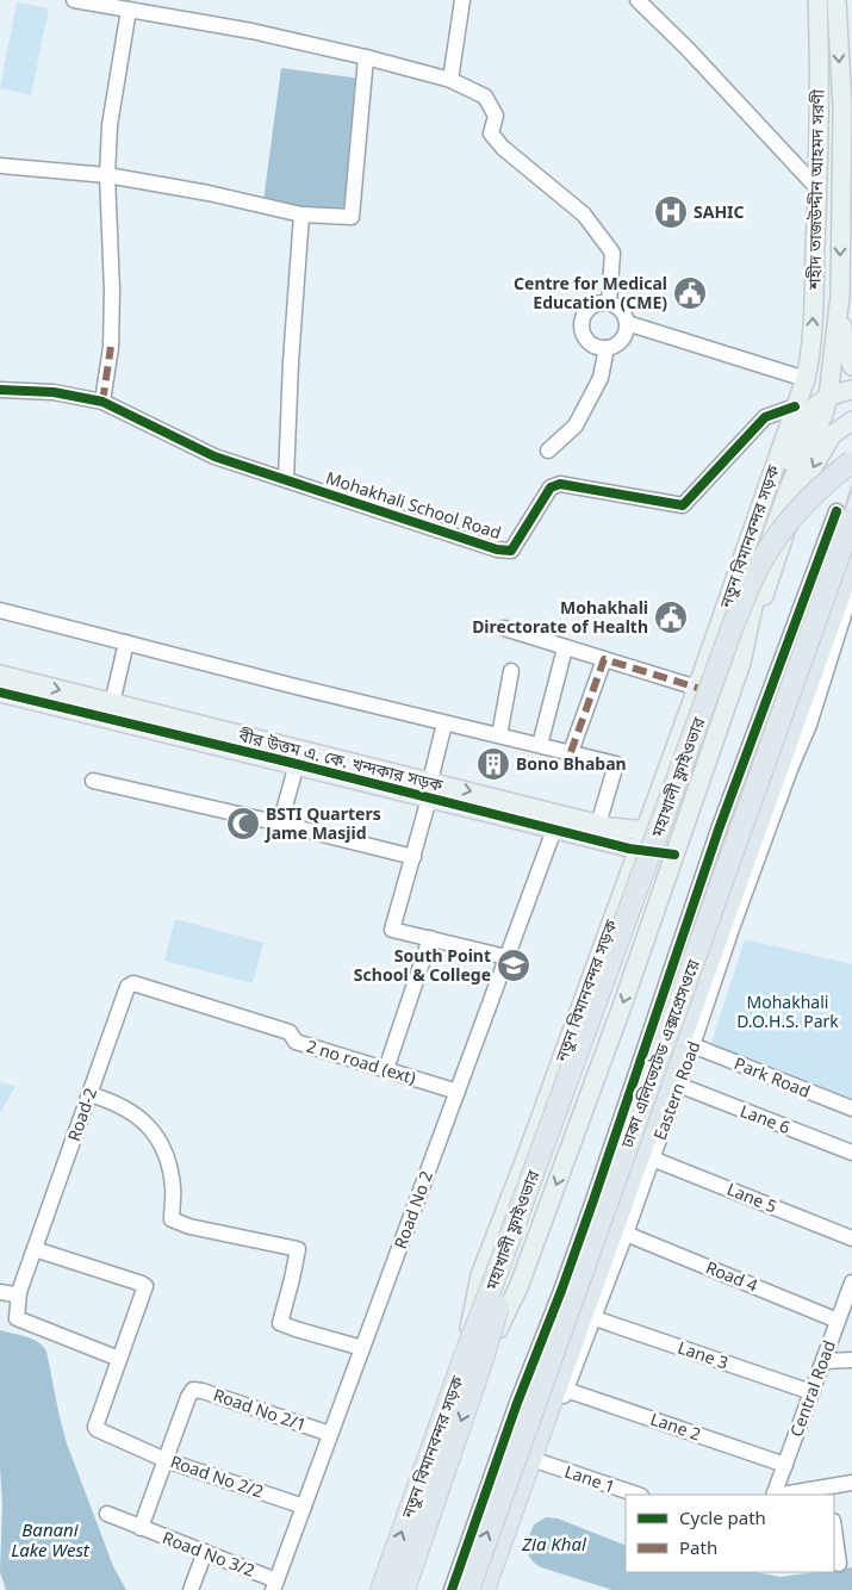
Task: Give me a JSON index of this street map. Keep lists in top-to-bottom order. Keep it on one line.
{"streets":{"highway":["নতুন বিমানবন্দর সড়ক","মহাখালী ফ্লাইওভার","ঢাকা এলিভেটেড এক্সপ্রেসওয়ে"],"main road":["শহীদ তাজউদ্দীন আহমদ সরণী","বীর উত্তম এ. কে. খন্দকার সড়ক"],"street":["Mohakhali School Road","2 no road (ext)","Park Road","Eastern Road","Road-2","Lane 6","Lane 5","Road No 2","Road 4","Lane 3","Central Road","Road No 2/1","Lane 2","Road No 2/2","Lane 1","Road No 3/2"]},"crossings":[["শহীদ তাজউদ্দীন আহমদ সরণী","Mohakhali School Road"],["শহীদ তাজউদ্দীন আহমদ সরণী","নতুন বিমানবন্দর সড়ক"],["Mohakhali School Road","নতুন বিমানবন্দর সড়ক"],["নতুন বিমানবন্দর সড়ক","বীর উত্তম এ. কে. খন্দকার সড়ক"],["নতুন বিমানবন্দর সড়ক","মহাখালী ফ্লাইওভার"],["বীর উত্তম এ. কে. খন্দকার সড়ক","Road No 2"],["2 no road (ext)","Road-2"],["2 no road (ext)","Road No 2"],["Park Road","Eastern Road"],["Eastern Road","Lane 6"],["Eastern Road","Lane 5"],["Eastern Road","Road 4"],["Eastern Road","Lane 3"],["Eastern Road","Lane 2"],["Eastern Road","Lane 1"],["Road No 2","Road No 2/1"],["Road No 2","Road No 2/2"],["Road No 2","Road No 3/2"],["Road 4","Central Road"],["Lane 3","Central Road"],["Central Road","Lane 2"],["Road No 2/1","Road No 2/2"]],"water":["Banani Lake West","Zia Khal"],"parks":["Mohakhali D.O.H.S. Park"],"places":{"hospital":["SAHIC"],"public building":["Centre for Medical Education (CME)","Mohakhali Directorate of Health"],"building":["Bono Bhaban"],"mosque":["BSTI Quarters Jame Masjid"],"school or university":["South Point School & College"]},"legend":["Cycle path","Path"]}
